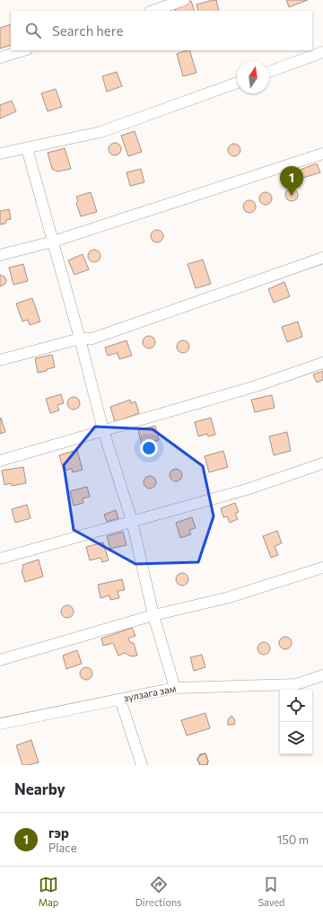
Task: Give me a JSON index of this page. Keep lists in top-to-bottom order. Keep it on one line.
{"streets":{"street":["зулзага зам"]},"north":"top","page":{"search":"Search here","pins":"1","heading":"Nearby","list":[{"mark":"1","name":"гэр","note":"Place","value":"150 m"}],"nav":["Map","Directions","Saved"]}}
